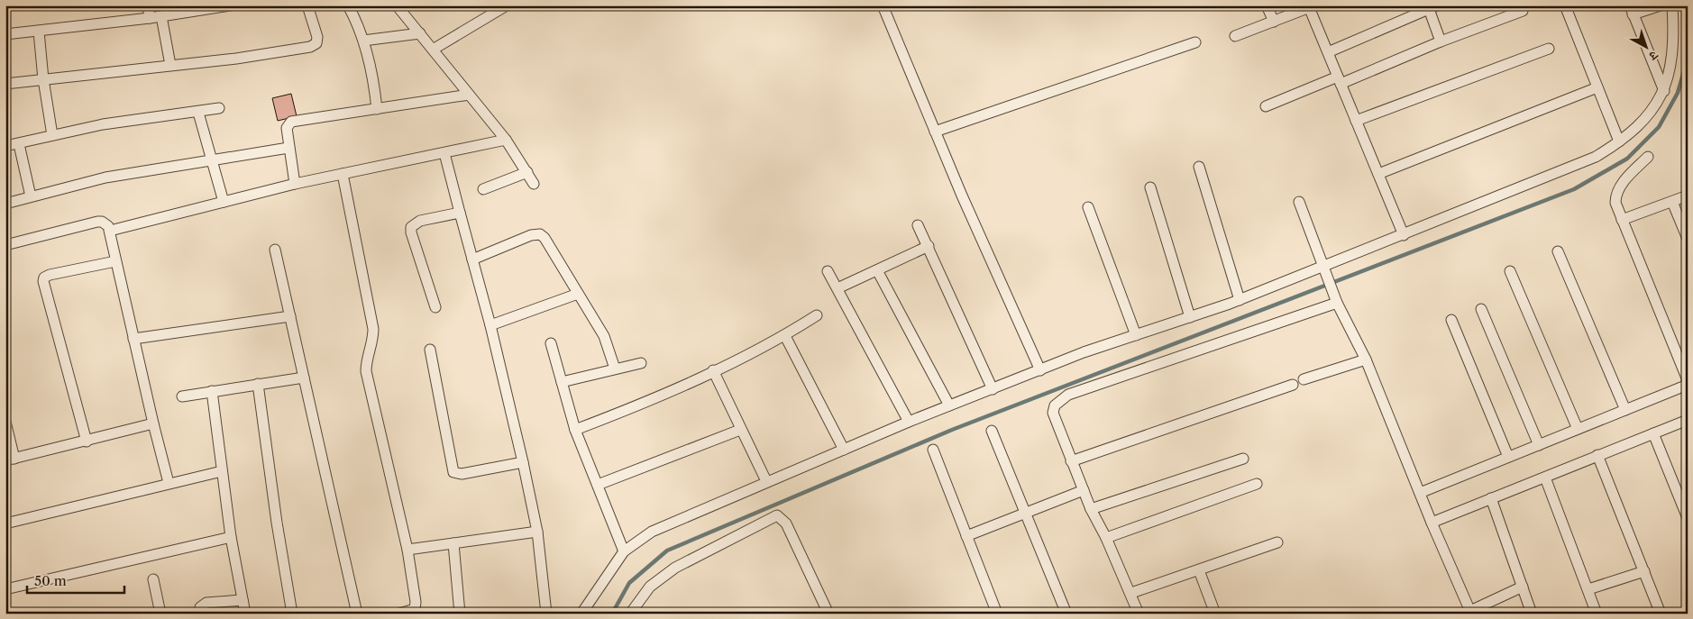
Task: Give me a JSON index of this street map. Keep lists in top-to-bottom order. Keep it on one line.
{"scale_bar":"50 m","north":"bottom right"}
